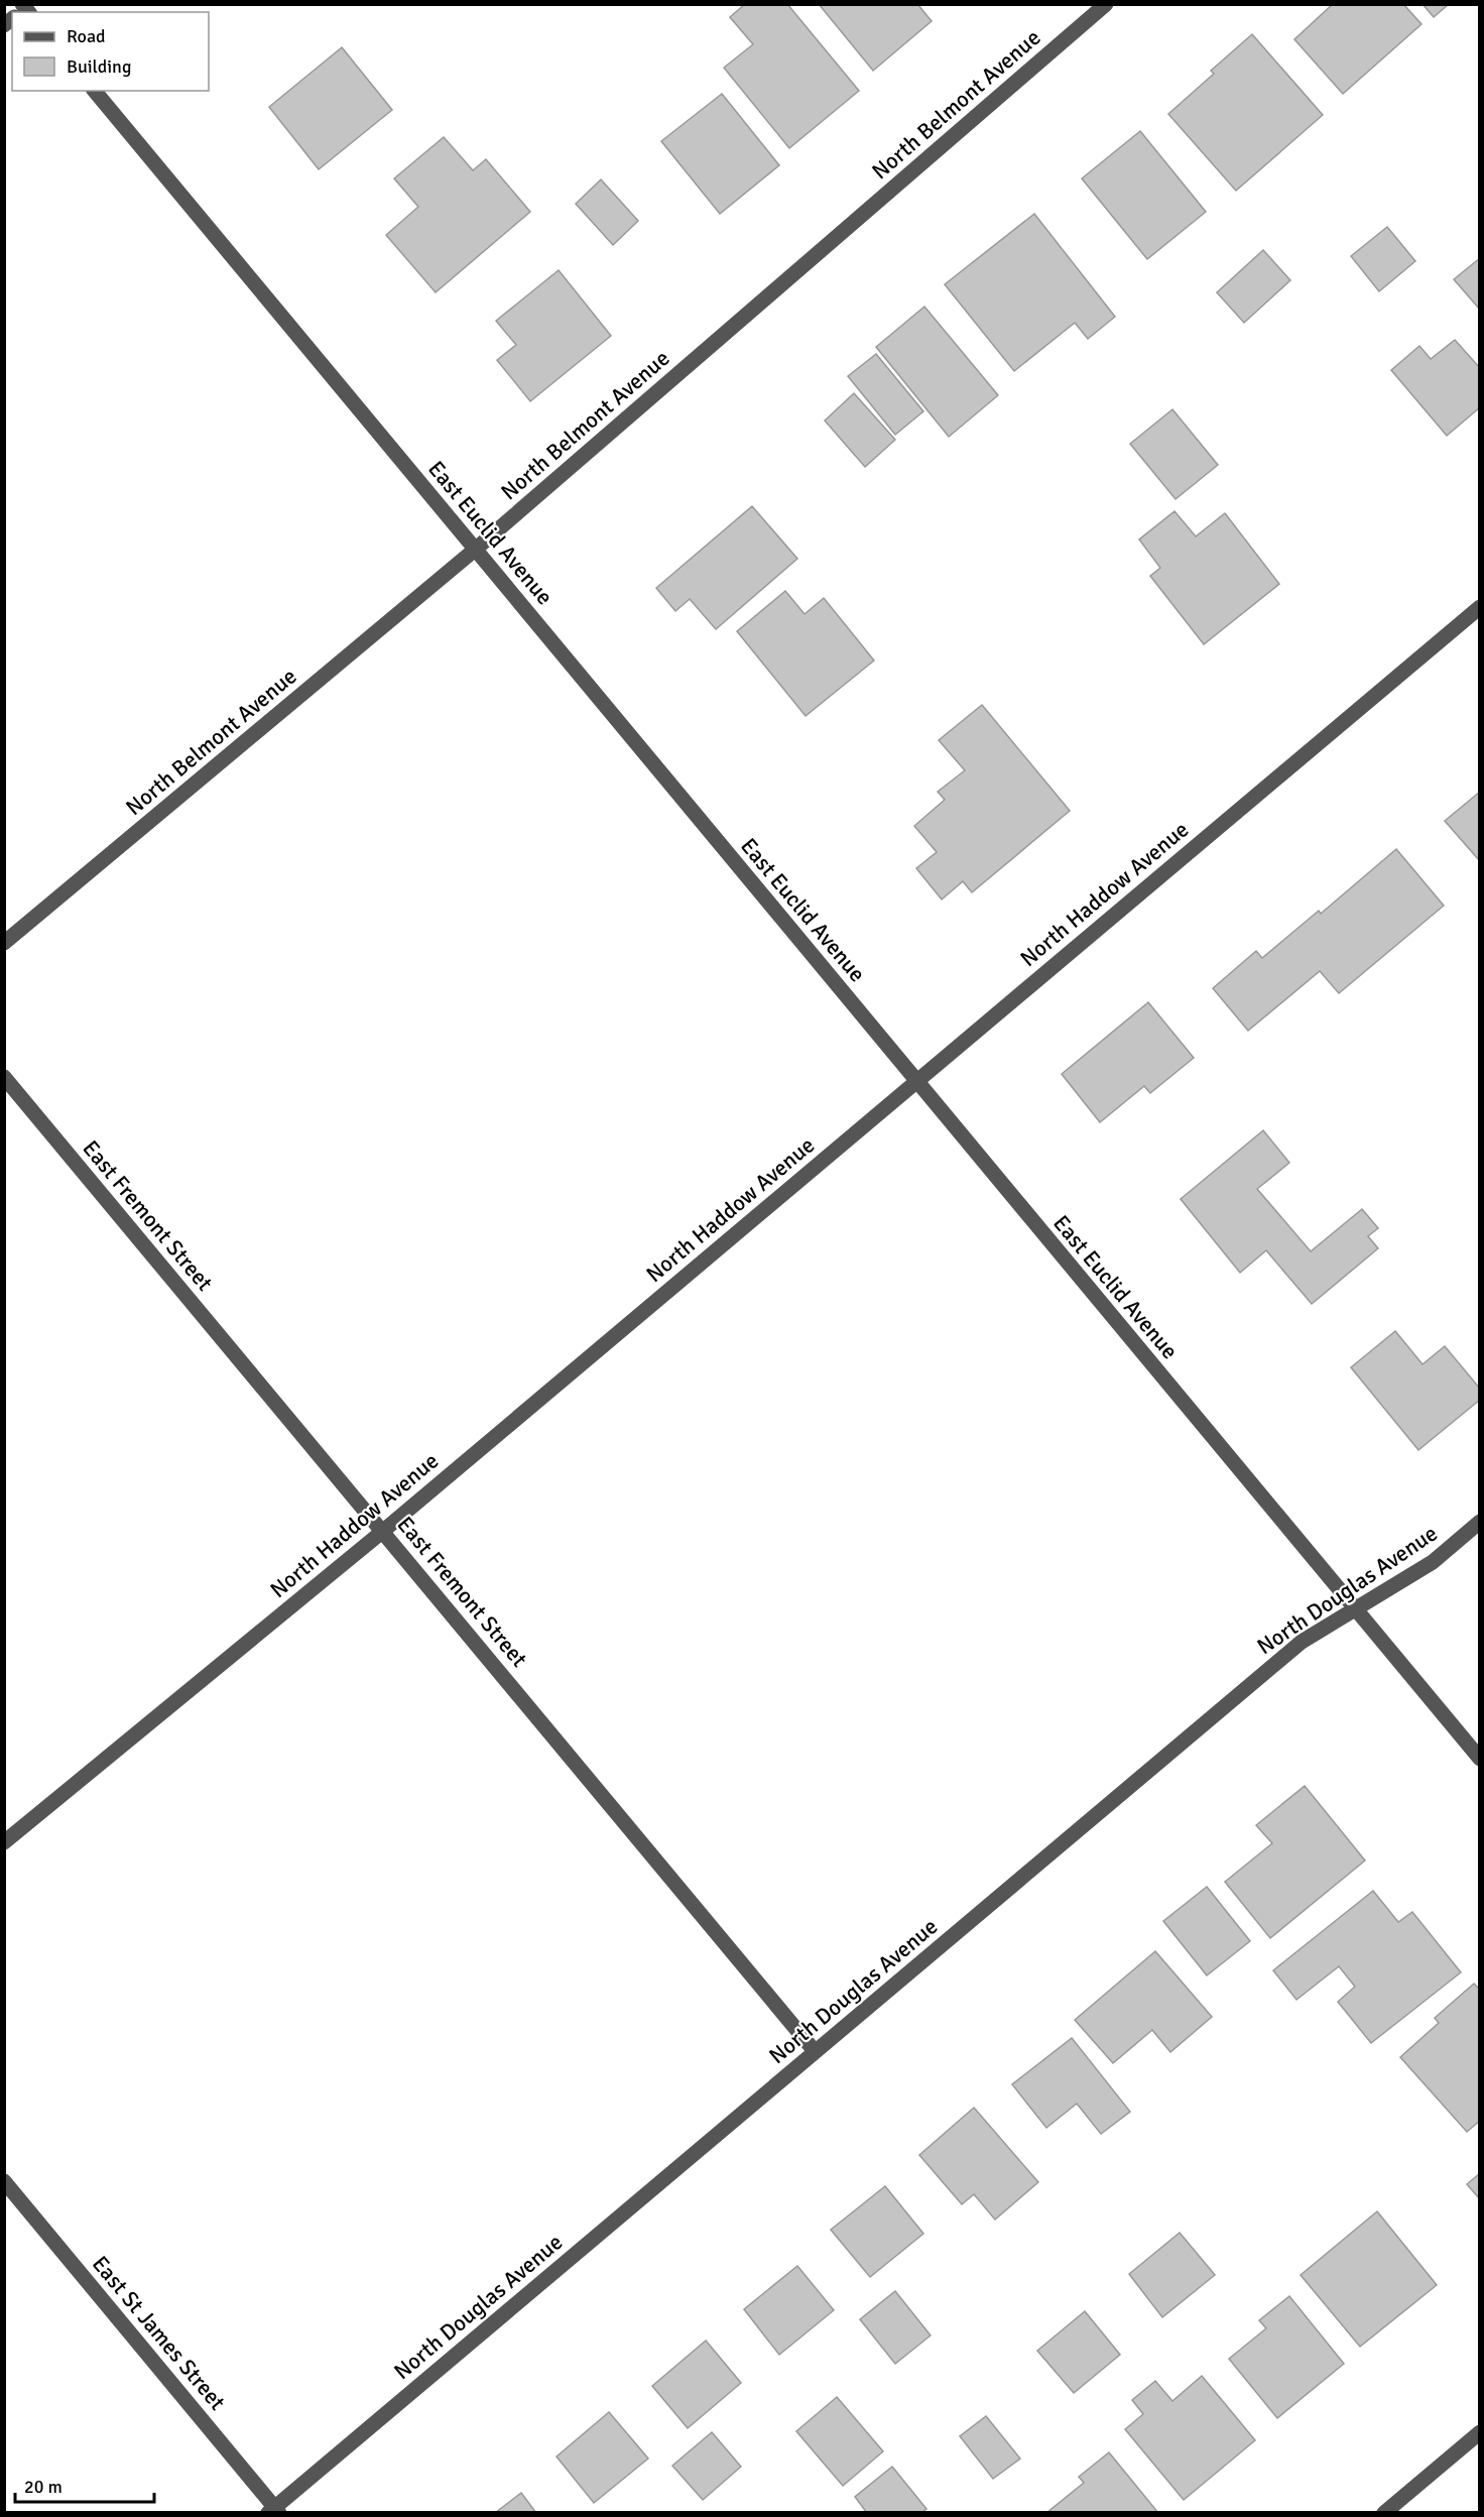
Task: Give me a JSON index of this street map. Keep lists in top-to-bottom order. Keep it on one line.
{"streets":{"street":["North Belmont Avenue","East Euclid Avenue","North Haddow Avenue","East Fremont Street","North Douglas Avenue","East St James Street"]},"crossings":[["North Belmont Avenue","East Euclid Avenue"],["East Euclid Avenue","North Haddow Avenue"],["East Euclid Avenue","North Douglas Avenue"],["North Haddow Avenue","East Fremont Street"],["East Fremont Street","North Douglas Avenue"],["North Douglas Avenue","East St James Street"]],"legend":["Road","Building"],"scale_bar":"20 m"}
